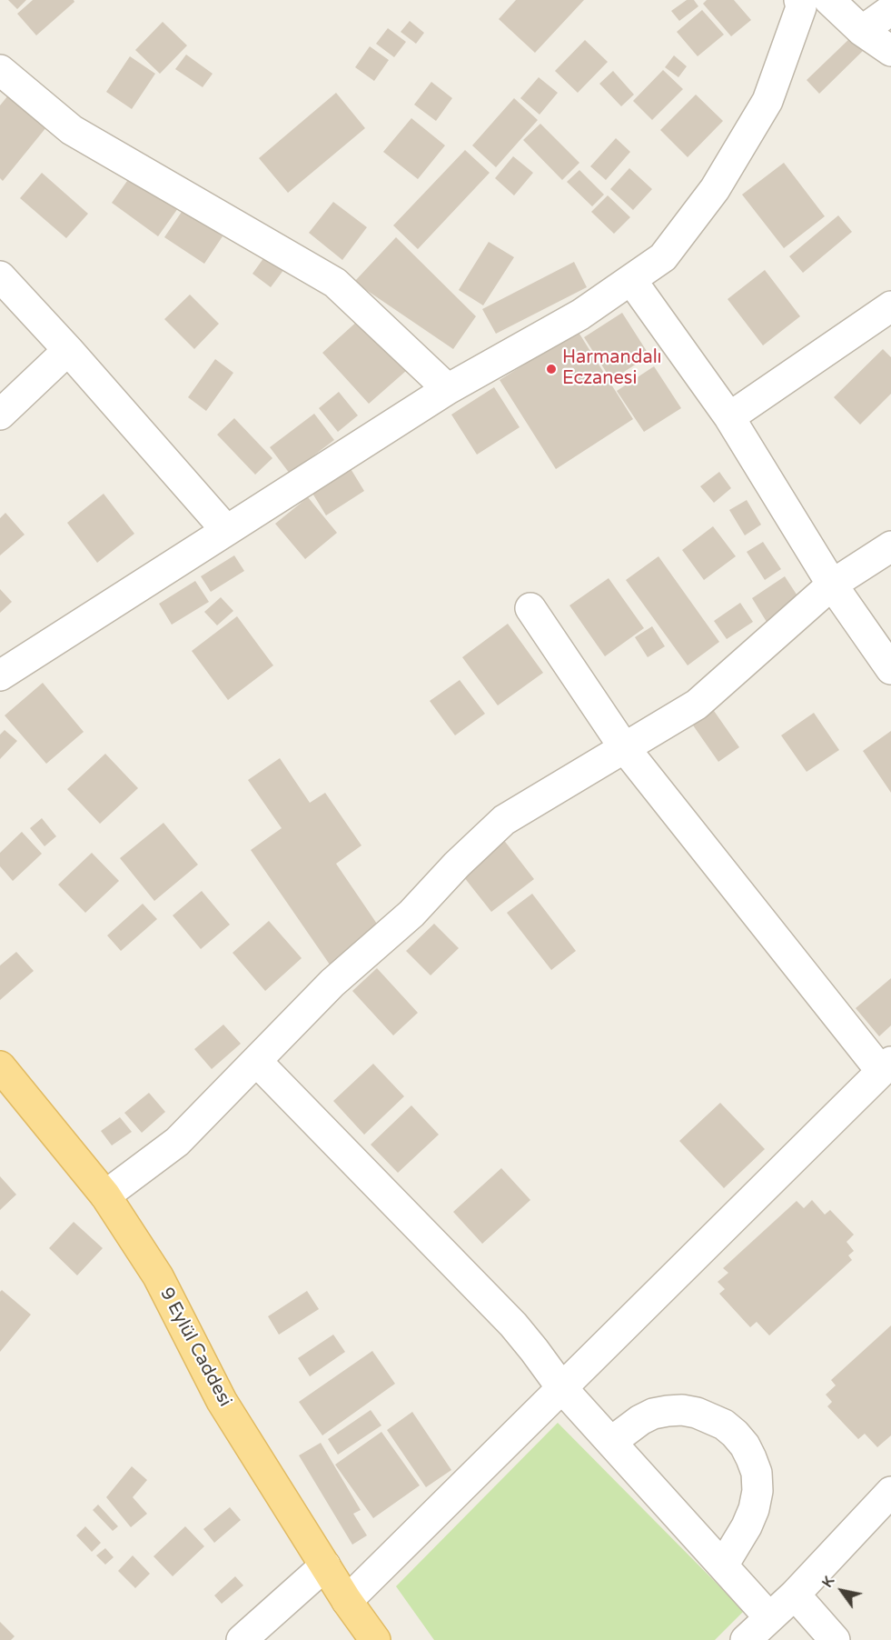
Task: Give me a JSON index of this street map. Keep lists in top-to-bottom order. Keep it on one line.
{"streets":{"main road":["9 Eylül Caddesi"]},"places":["Harmandalı Eczanesi"],"north":"top left"}
